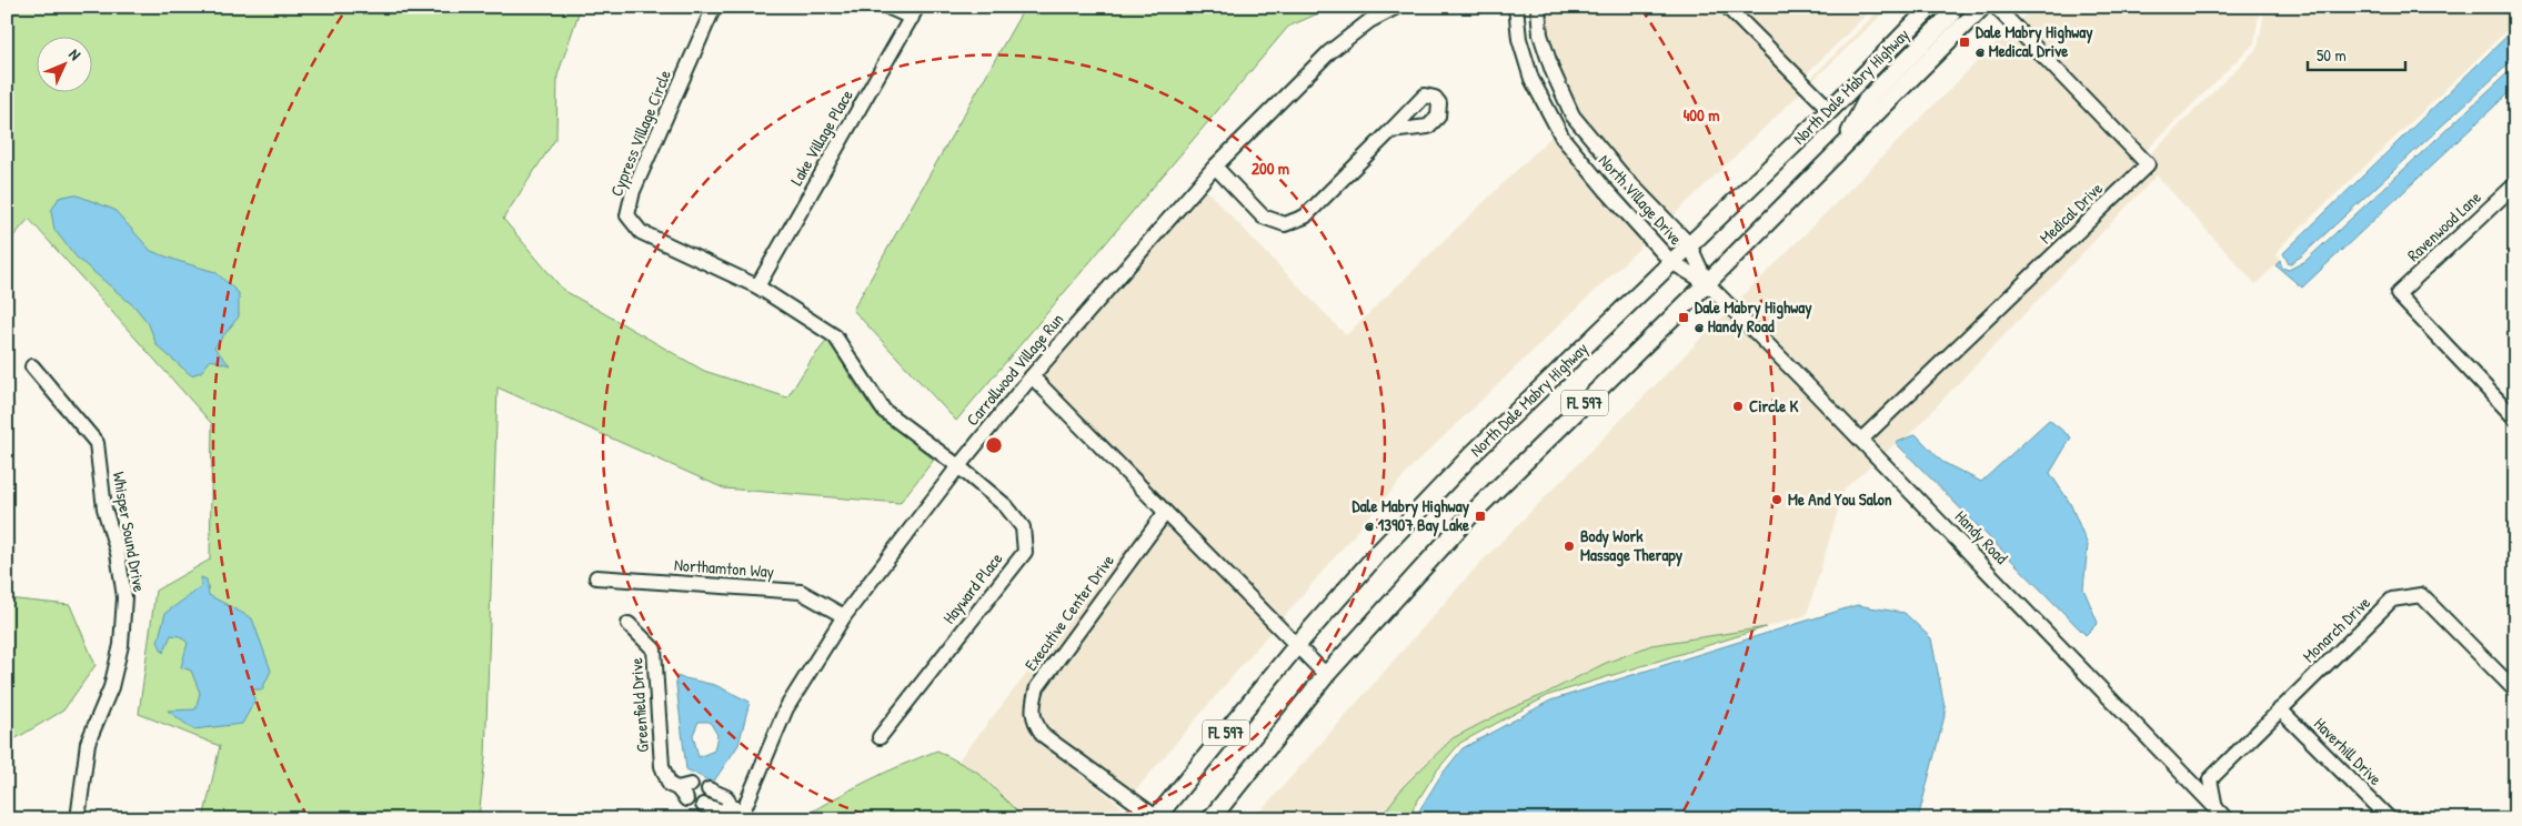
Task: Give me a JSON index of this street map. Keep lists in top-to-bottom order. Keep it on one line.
{"streets":{"main road":["North Dale Mabry Highway","FL 597"],"street":["Cypress Village Circle","Lake Village Place","North Village Drive","Medical Drive","Ravenwood Lane","Carrollwood Village Run","Whisper Sound Drive","Handy Road","Northamton Way","Hayward Place","Executive Center Drive","Monarch Drive","Greenfield Drive","Haverhill Drive"]},"crossings":[["North Dale Mabry Highway","North Village Drive"],["North Dale Mabry Highway","Executive Center Drive"],["Cypress Village Circle","Lake Village Place"],["Cypress Village Circle","Hayward Place"],["North Village Drive","FL 597"],["North Village Drive","Handy Road"],["Medical Drive","Handy Road"],["Carrollwood Village Run","Northamton Way"],["Carrollwood Village Run","Hayward Place"],["FL 597","Handy Road"],["Handy Road","Monarch Drive"],["Monarch Drive","Haverhill Drive"]],"places":{"transit":["Dale Mabry Highway @ Medical Drive","Dale Mabry Highway @ Handy Road","Dale Mabry Highway @ 13907 Bay Lake"],"other":["Circle K","Me And You Salon","Body Work Massage Therapy"]},"scale_bar":"50 m","north":"top right","rings":["400 m","200 m"]}
